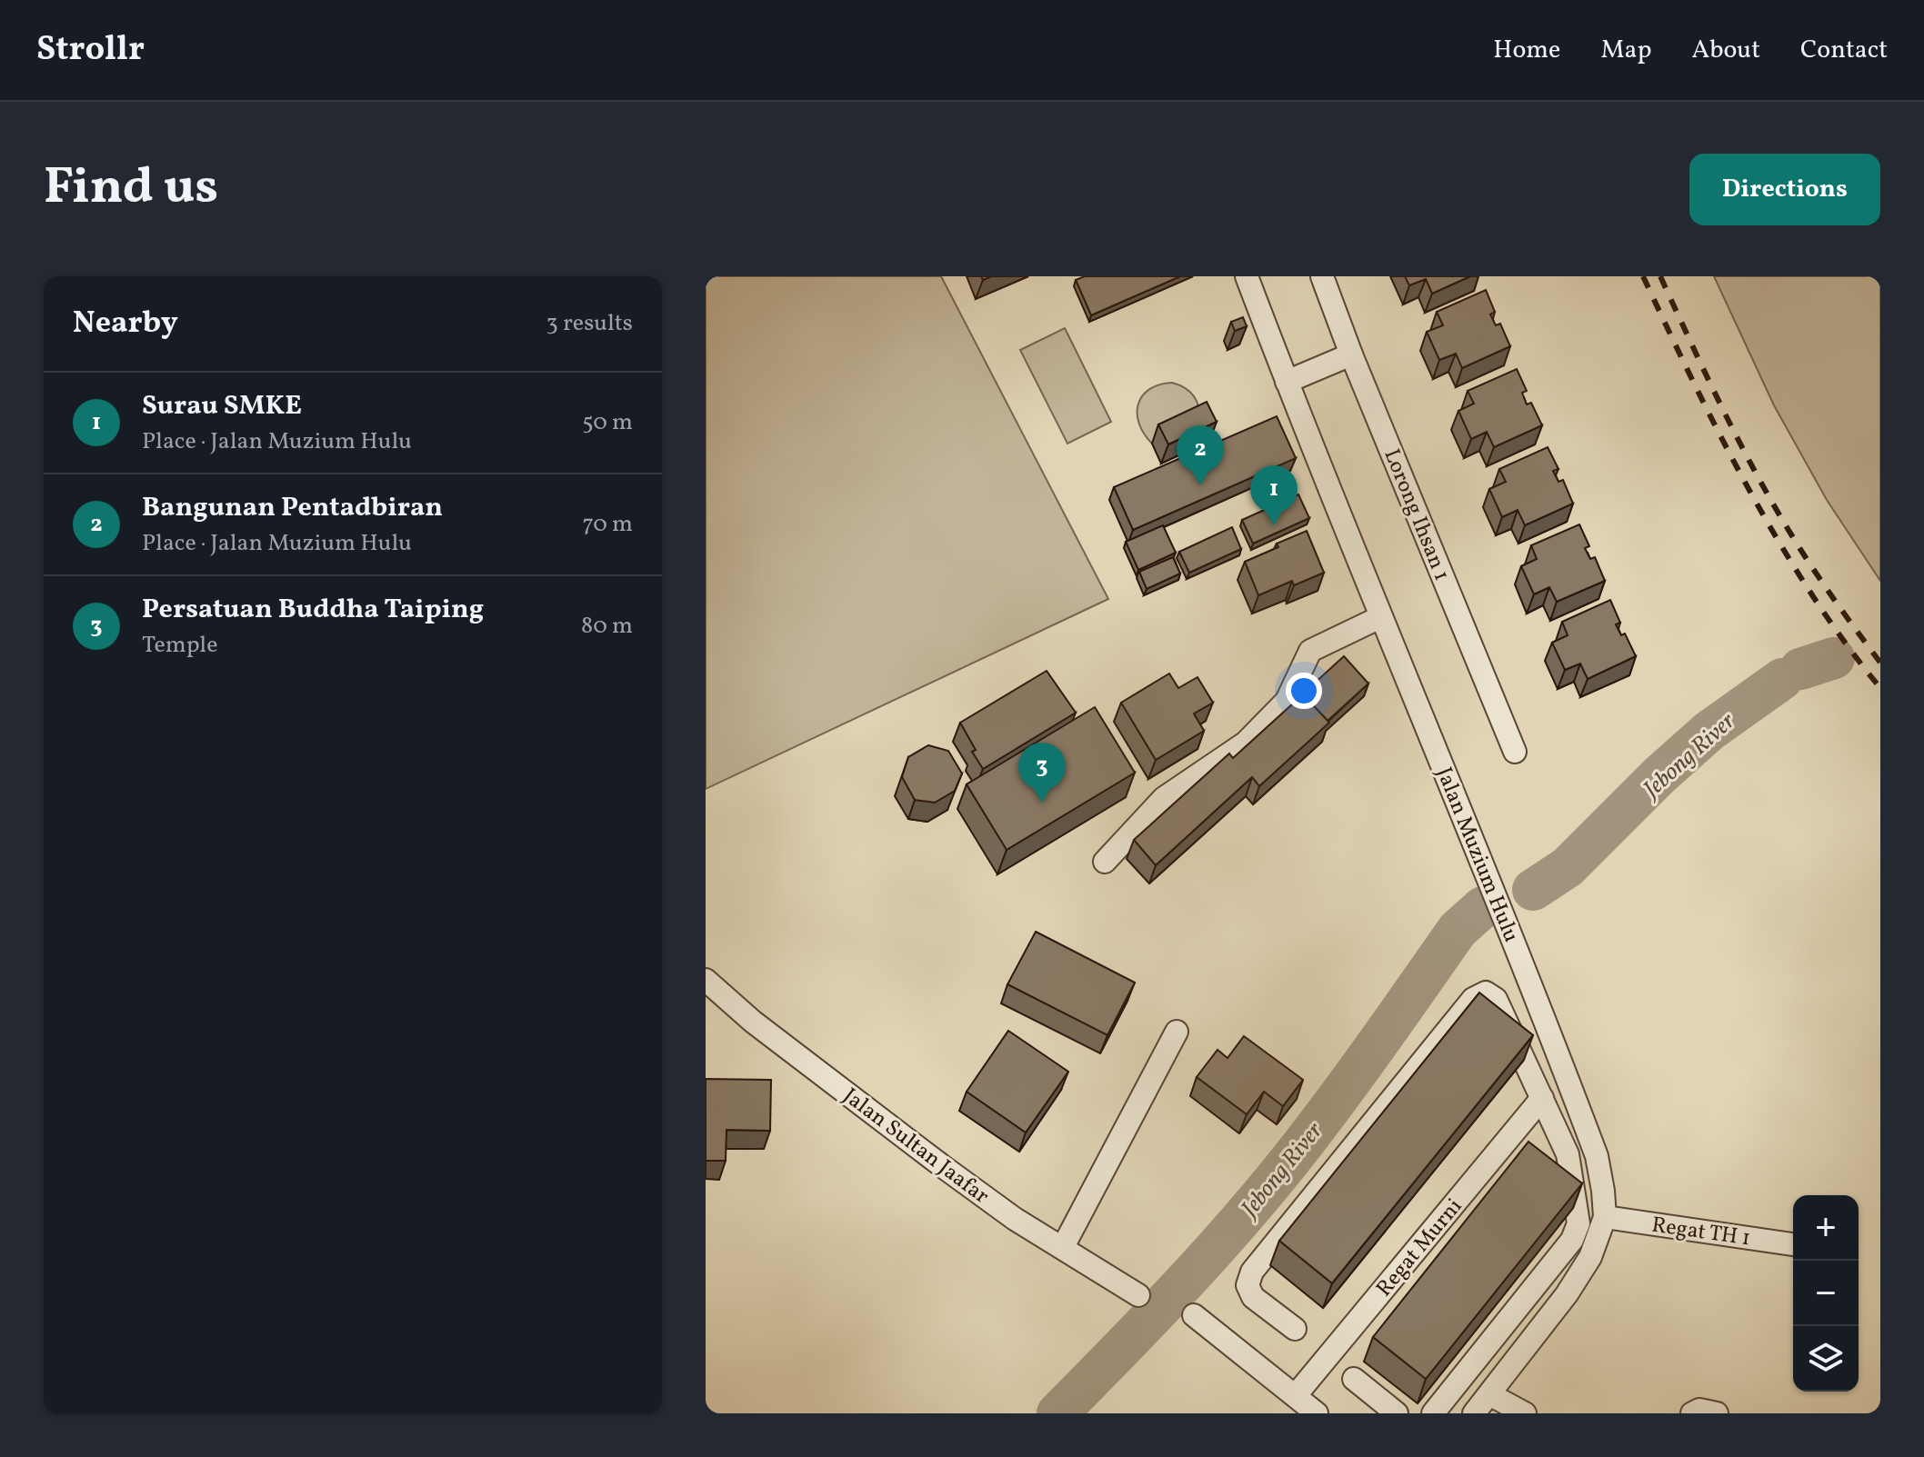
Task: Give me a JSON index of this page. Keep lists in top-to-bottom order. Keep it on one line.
{"streets":{"street":["Lorong Ihsan 1","Jalan Muzium Hulu","Jalan Sultan Jaafar","Regat TH 1","Regat Murni"]},"crossings":[["Jalan Muzium Hulu","Regat TH 1"]],"water":["Jebong River"],"page":{"header":"Strollr","nav":["Home","Map","About","Contact"],"title":"Find us","buttons":"Directions","heading":["Nearby","3 results"],"list":[{"mark":"1","name":"Surau SMKE","note":"Place · Jalan Muzium Hulu","value":"50 m"},{"mark":"2","name":"Bangunan Pentadbiran","note":"Place · Jalan Muzium Hulu","value":"70 m"},{"mark":"3","name":"Persatuan Buddha Taiping","note":"Temple","value":"80 m"}],"pins":["2","1","3"],"map_buttons":["+","−"]}}
